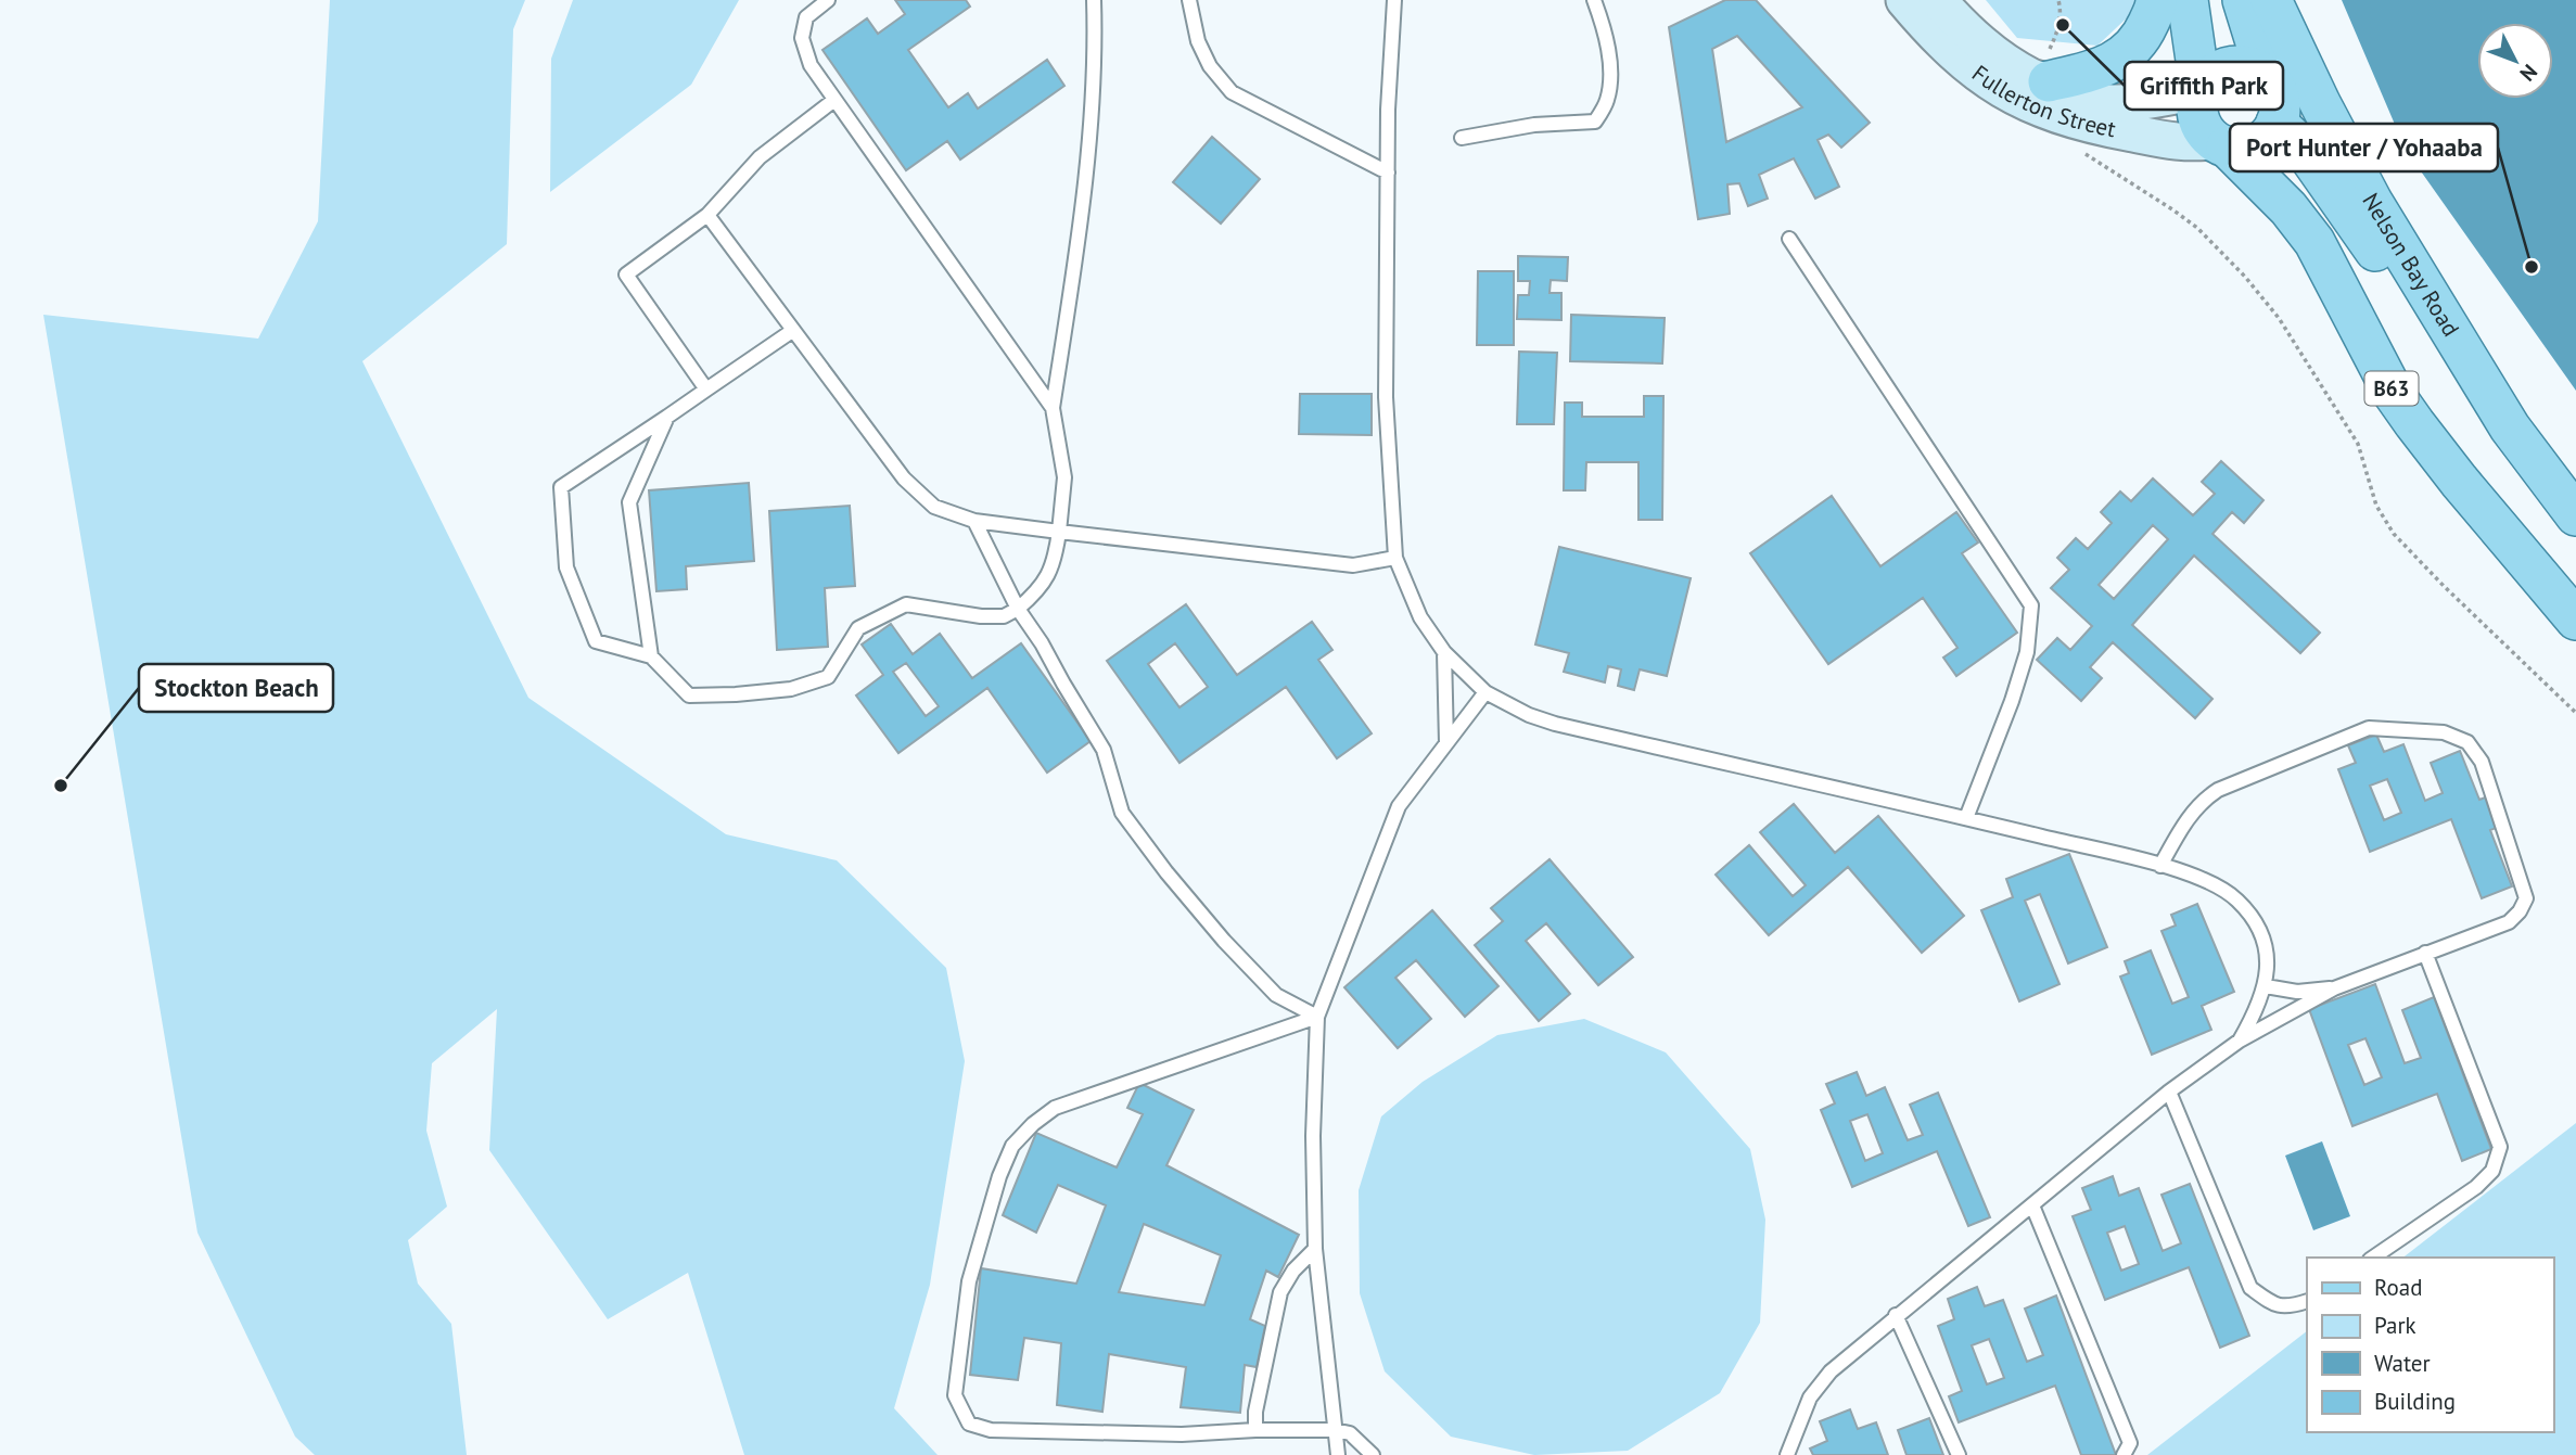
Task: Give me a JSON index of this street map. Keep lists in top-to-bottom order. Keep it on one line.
{"streets":{"main road":["Fullerton Street","Nelson Bay Road","B63"]},"crossings":[["Fullerton Street","B63"]],"places":["Griffith Park","Port Hunter / Yohaaba","Stockton Beach"],"legend":["Road","Park","Water","Building"],"north":"bottom right"}
